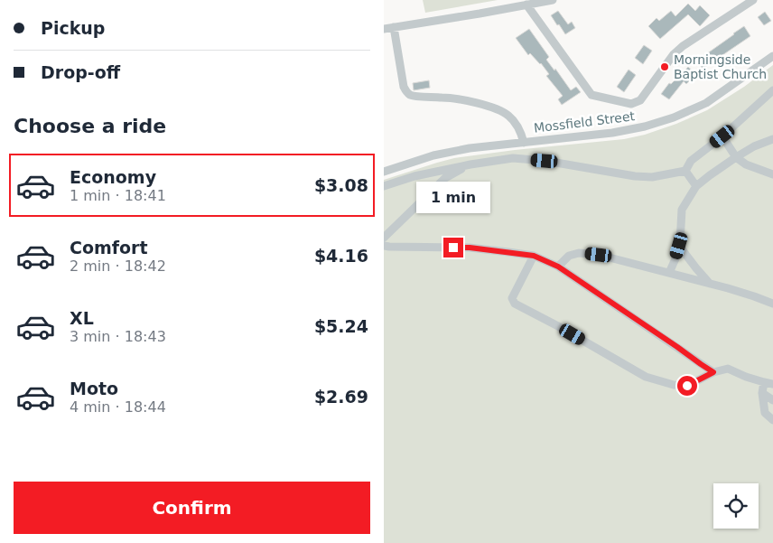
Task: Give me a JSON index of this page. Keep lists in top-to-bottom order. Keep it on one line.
{"streets":{"street":["Mossfield Street"]},"places":["Morningside Baptist Church"],"page":{"banner":["Pickup","Drop-off"],"heading":"Choose a ride","list":[{"name":"Economy","note":"1 min · 18:41","value":"$3.08"},{"name":"Comfort","note":"2 min · 18:42","value":"$4.16"},{"name":"XL","note":"3 min · 18:43","value":"$5.24"},{"name":"Moto","note":"4 min · 18:44","value":"$2.69"}],"bubble":"1 min","buttons":"Confirm"}}
